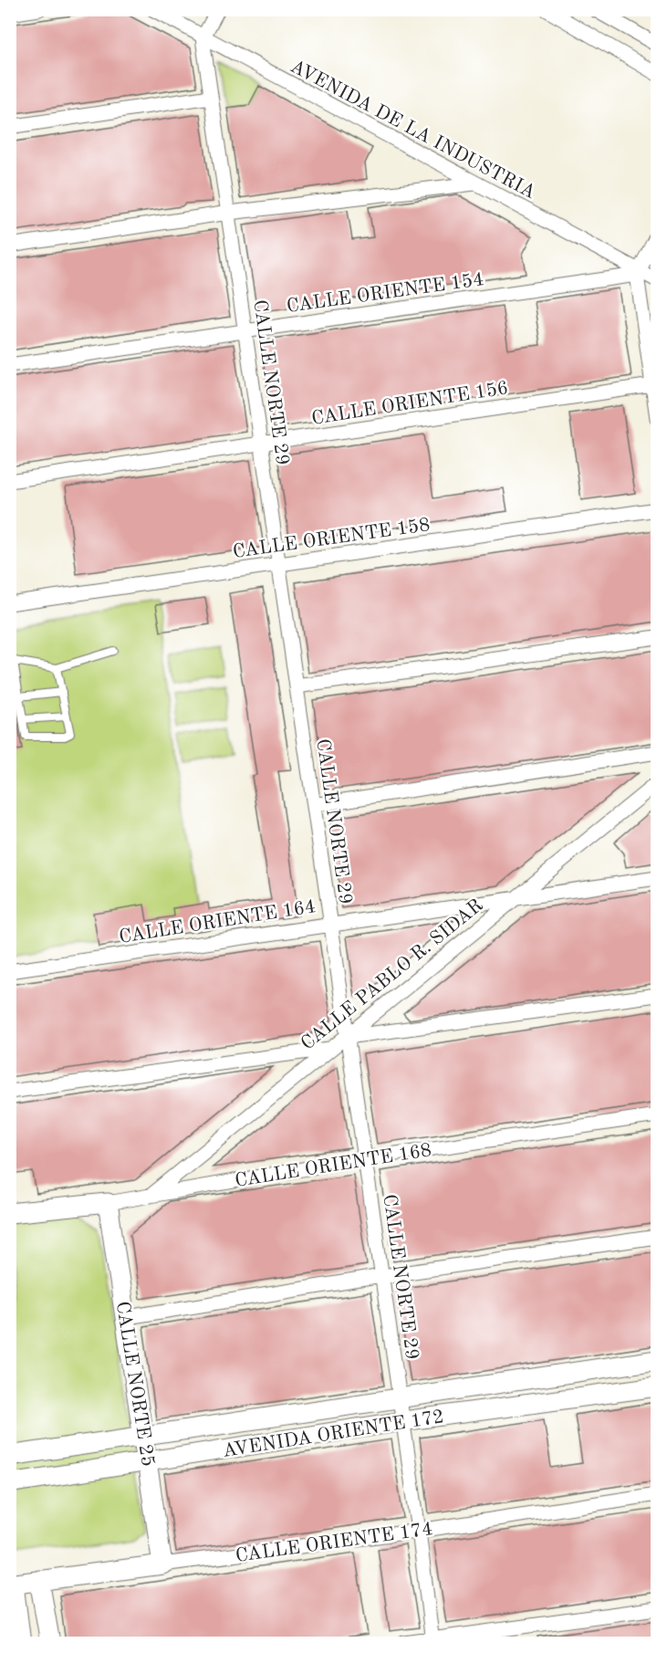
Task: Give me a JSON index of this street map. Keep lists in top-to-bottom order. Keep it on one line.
{"streets":{"street":["AVENIDA DE LA INDUSTRIA","CALLE ORIENTE 154","CALLE NORTE 29","CALLE ORIENTE 156","CALLE ORIENTE 158","CALLE ORIENTE 164","CALLE PABLO R. SIDAR","CALLE ORIENTE 168","CALLE NORTE 25","AVENIDA ORIENTE 172","CALLE ORIENTE 174"]},"crossings":[["AVENIDA DE LA INDUSTRIA","CALLE ORIENTE 154"],["AVENIDA DE LA INDUSTRIA","CALLE NORTE 29"],["CALLE ORIENTE 154","CALLE NORTE 29"],["CALLE NORTE 29","CALLE ORIENTE 156"],["CALLE NORTE 29","CALLE ORIENTE 158"],["CALLE NORTE 29","CALLE ORIENTE 164"],["CALLE NORTE 29","CALLE PABLO R. SIDAR"],["CALLE NORTE 29","CALLE ORIENTE 168"],["CALLE NORTE 29","AVENIDA ORIENTE 172"],["CALLE NORTE 29","CALLE ORIENTE 174"],["CALLE ORIENTE 164","CALLE PABLO R. SIDAR"],["CALLE PABLO R. SIDAR","CALLE ORIENTE 168"],["CALLE ORIENTE 168","CALLE NORTE 25"],["CALLE NORTE 25","AVENIDA ORIENTE 172"],["CALLE NORTE 25","CALLE ORIENTE 174"]]}
